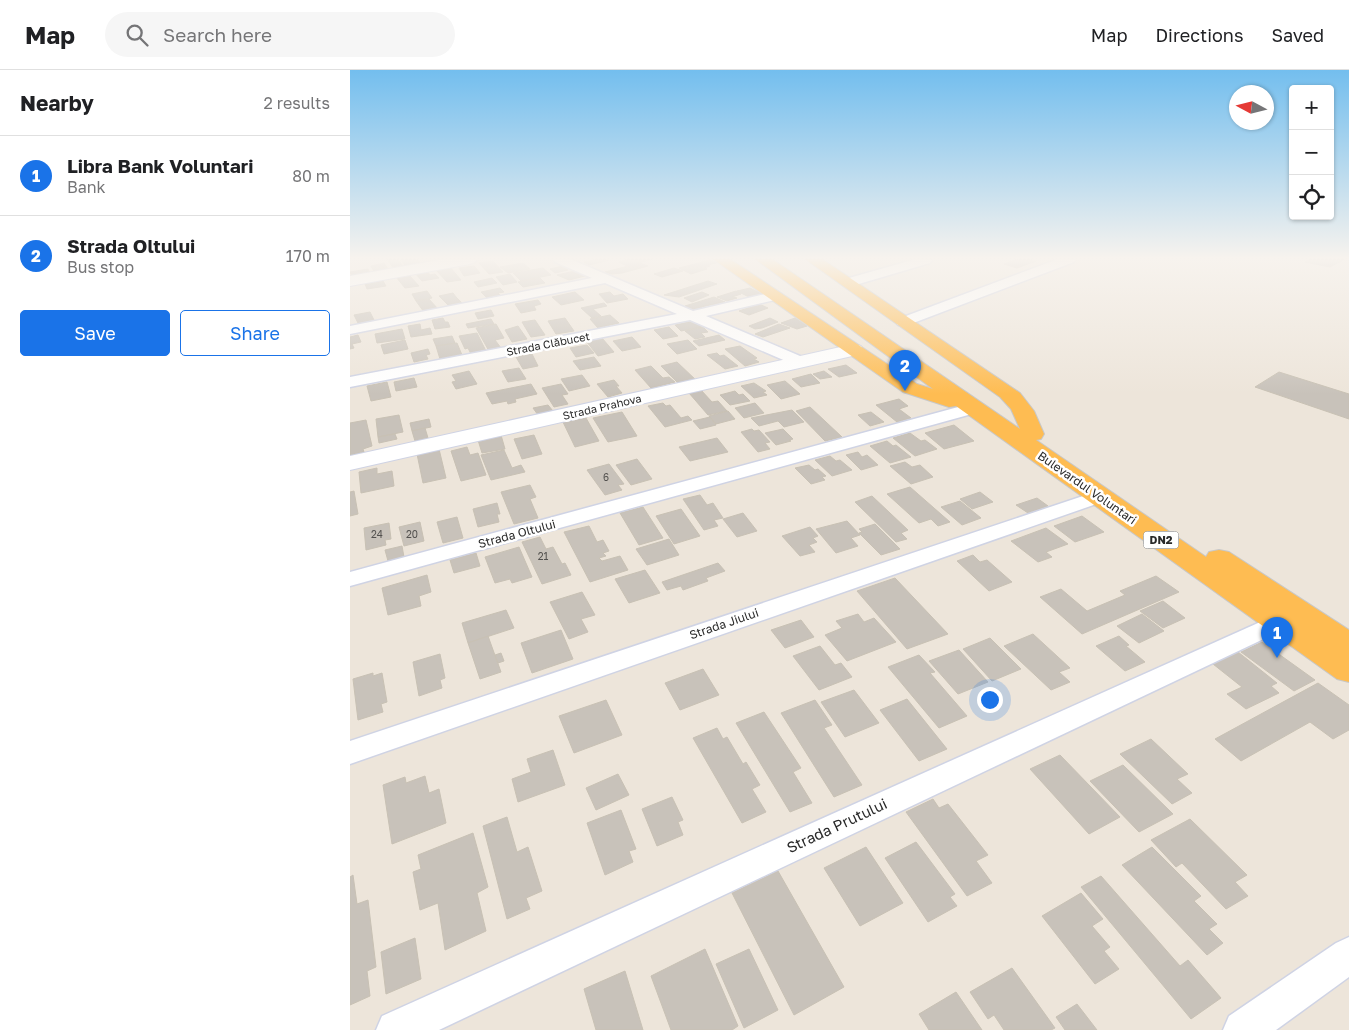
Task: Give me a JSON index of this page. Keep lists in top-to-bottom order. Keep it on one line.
{"streets":{"highway":["Bulevardul Voluntari","DN2"],"street":["Strada Clăbucet","Strada Prahova","Strada Oltului","Strada Jiului","Strada Prutului"]},"crossings":[["Bulevardul Voluntari","Strada Oltului"],["Bulevardul Voluntari","DN2"],["Bulevardul Voluntari","Strada Jiului"],["Bulevardul Voluntari","Strada Prutului"],["Strada Oltului","DN2"]],"house_numbers":["6","24","20","21"],"north":"left","page":{"header":"Map","search":"Search here","nav":["Map","Directions","Saved"],"heading":["Nearby","2 results"],"map_buttons":["+","−"],"list":[{"mark":"1","name":"Libra Bank Voluntari","note":"Bank","value":"80 m"},{"mark":"2","name":"Strada Oltului","note":"Bus stop","value":"170 m"}],"buttons":["Save","Share"],"pins":["2","1"]}}
